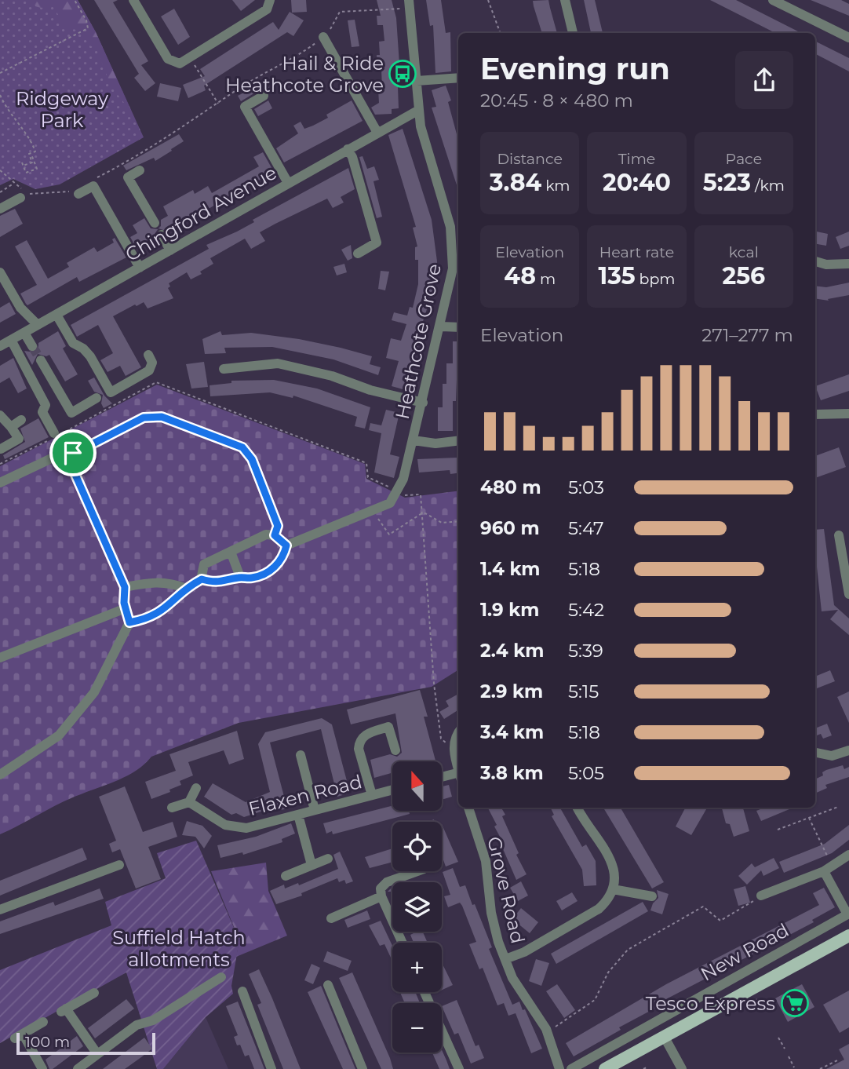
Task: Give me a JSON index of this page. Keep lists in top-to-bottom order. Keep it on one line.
{"streets":{"main road":["New Road"],"street":["Chingford Avenue","Heathcote Grove","Flaxen Road","Grove Road"]},"crossings":[["Chingford Avenue","Heathcote Grove"]],"parks":["Ridgeway Park","Suffield Hatch allotments"],"places":{"bus stop":["Hail & Ride Heathcote Grove"],"supermarket":["Tesco Express"]},"scale_bar":"100 m","north":"top","page":{"heading":["Evening run","20:45 · 8 × 480 m"],"stats":[["Distance","3.84 km"],["Time","20:40"],["Pace","5:23 /km"],["Elevation","48 m"],["Heart rate","135 bpm"],["kcal","256"]],"chart":["Elevation","271–277 m"],"list":[{"name":"480 m","note":"5:03"},{"name":"960 m","note":"5:47"},{"name":"1.4 km","note":"5:18"},{"name":"1.9 km","note":"5:42"},{"name":"2.4 km","note":"5:39"},{"name":"2.9 km","note":"5:15"},{"name":"3.4 km","note":"5:18"},{"name":"3.8 km","note":"5:05"}],"map_buttons":["+","−"],"scale":"100 m"}}
